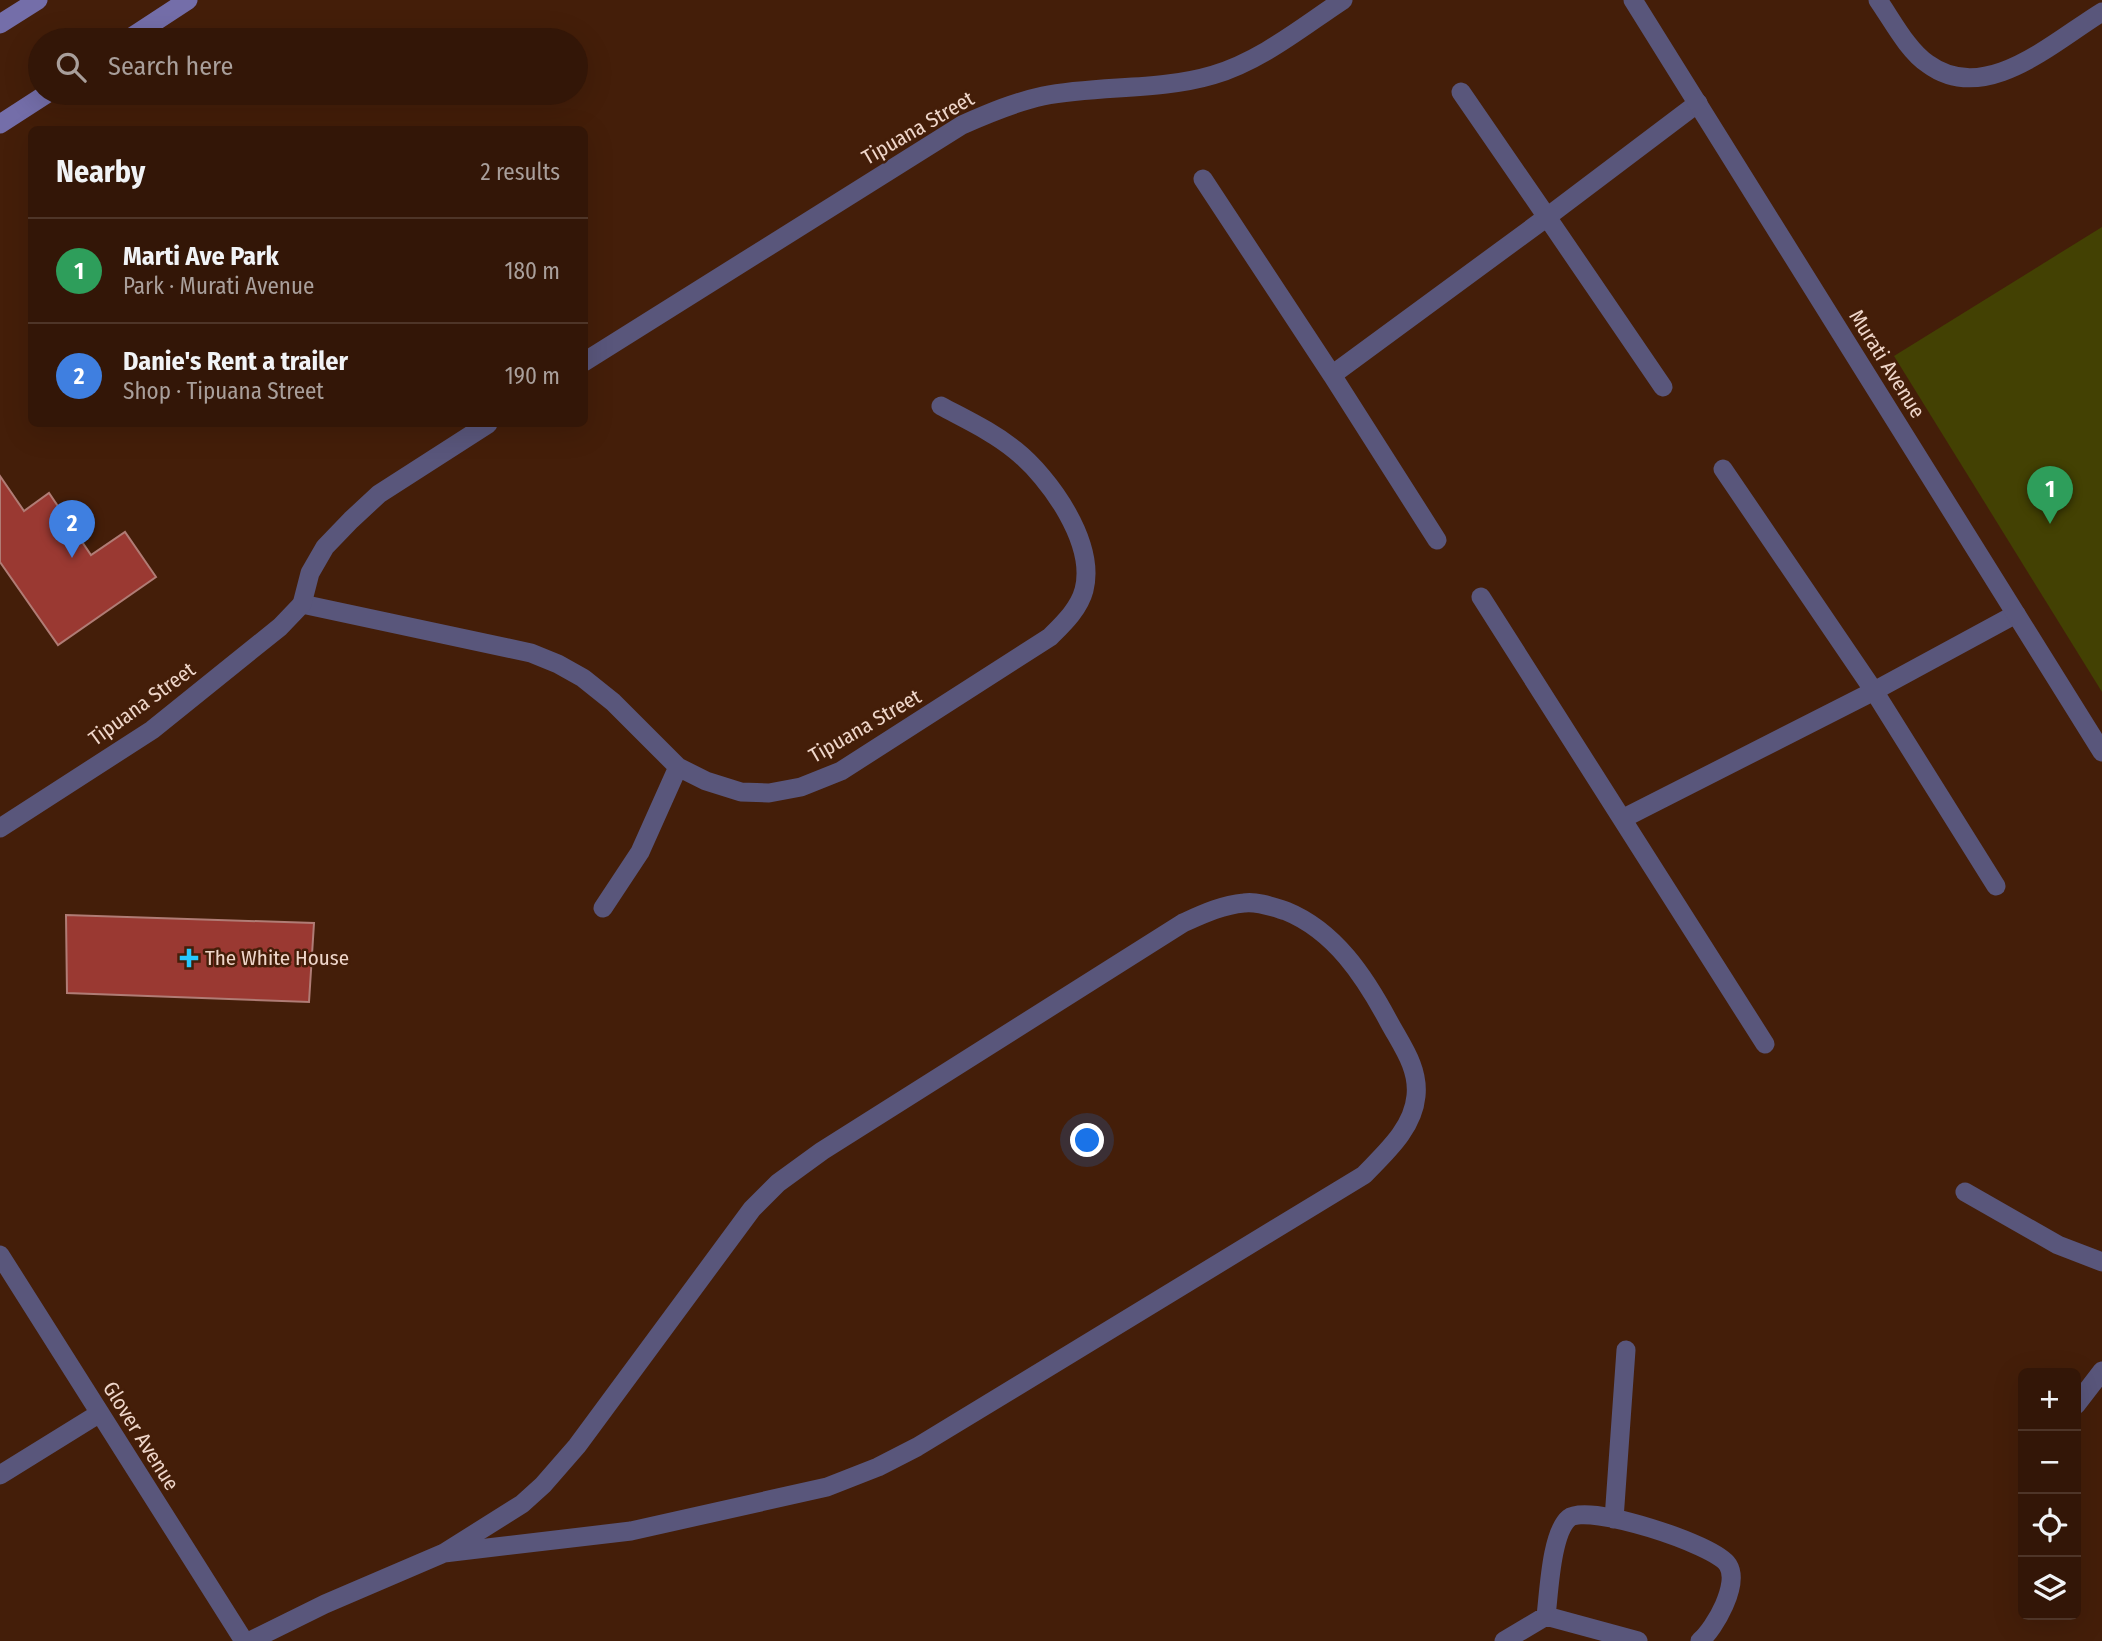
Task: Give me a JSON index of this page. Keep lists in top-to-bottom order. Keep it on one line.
{"streets":{"street":["Tipuana Street","Murati Avenue","Glover Avenue"]},"places":{"health":["The White House"]},"page":{"search":"Search here","heading":["Nearby","2 results"],"list":[{"mark":"1","name":"Marti Ave Park","note":"Park · Murati Avenue","value":"180 m"},{"mark":"2","name":"Danie's Rent a trailer","note":"Shop · Tipuana Street","value":"190 m"}],"pins":["1","2"],"map_buttons":["+","−"]}}
